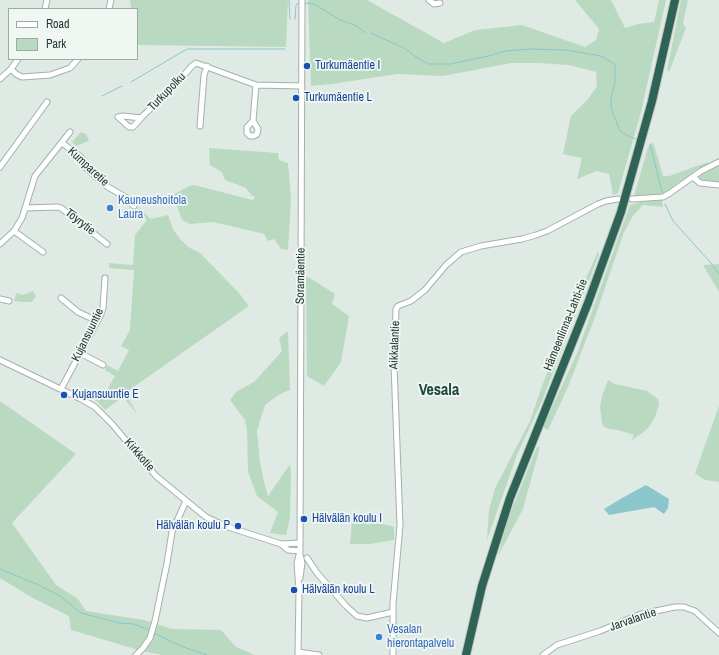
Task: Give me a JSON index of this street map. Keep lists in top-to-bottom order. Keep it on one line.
{"streets":{"highway":["Hämeenlinna-Lahti-tie"],"street":["Turkupolku","Kumparetie","Töyrytie","Soramäentie","Kujansuuntie","Aikkalantie","Kirkkotie","Jarvalantie"]},"crossings":[["Soramäentie","Kirkkotie"],["Kujansuuntie","Kirkkotie"]],"districts":["Vesala"],"places":["Turkumäentie I","Turkumäentie L","Kauneushoitola Laura","Kujansuuntie E","Hälvälän koulu I","Hälvälän koulu P","Hälvälän koulu L","Vesalan hierontapalvelu"],"legend":["Road","Park"]}
